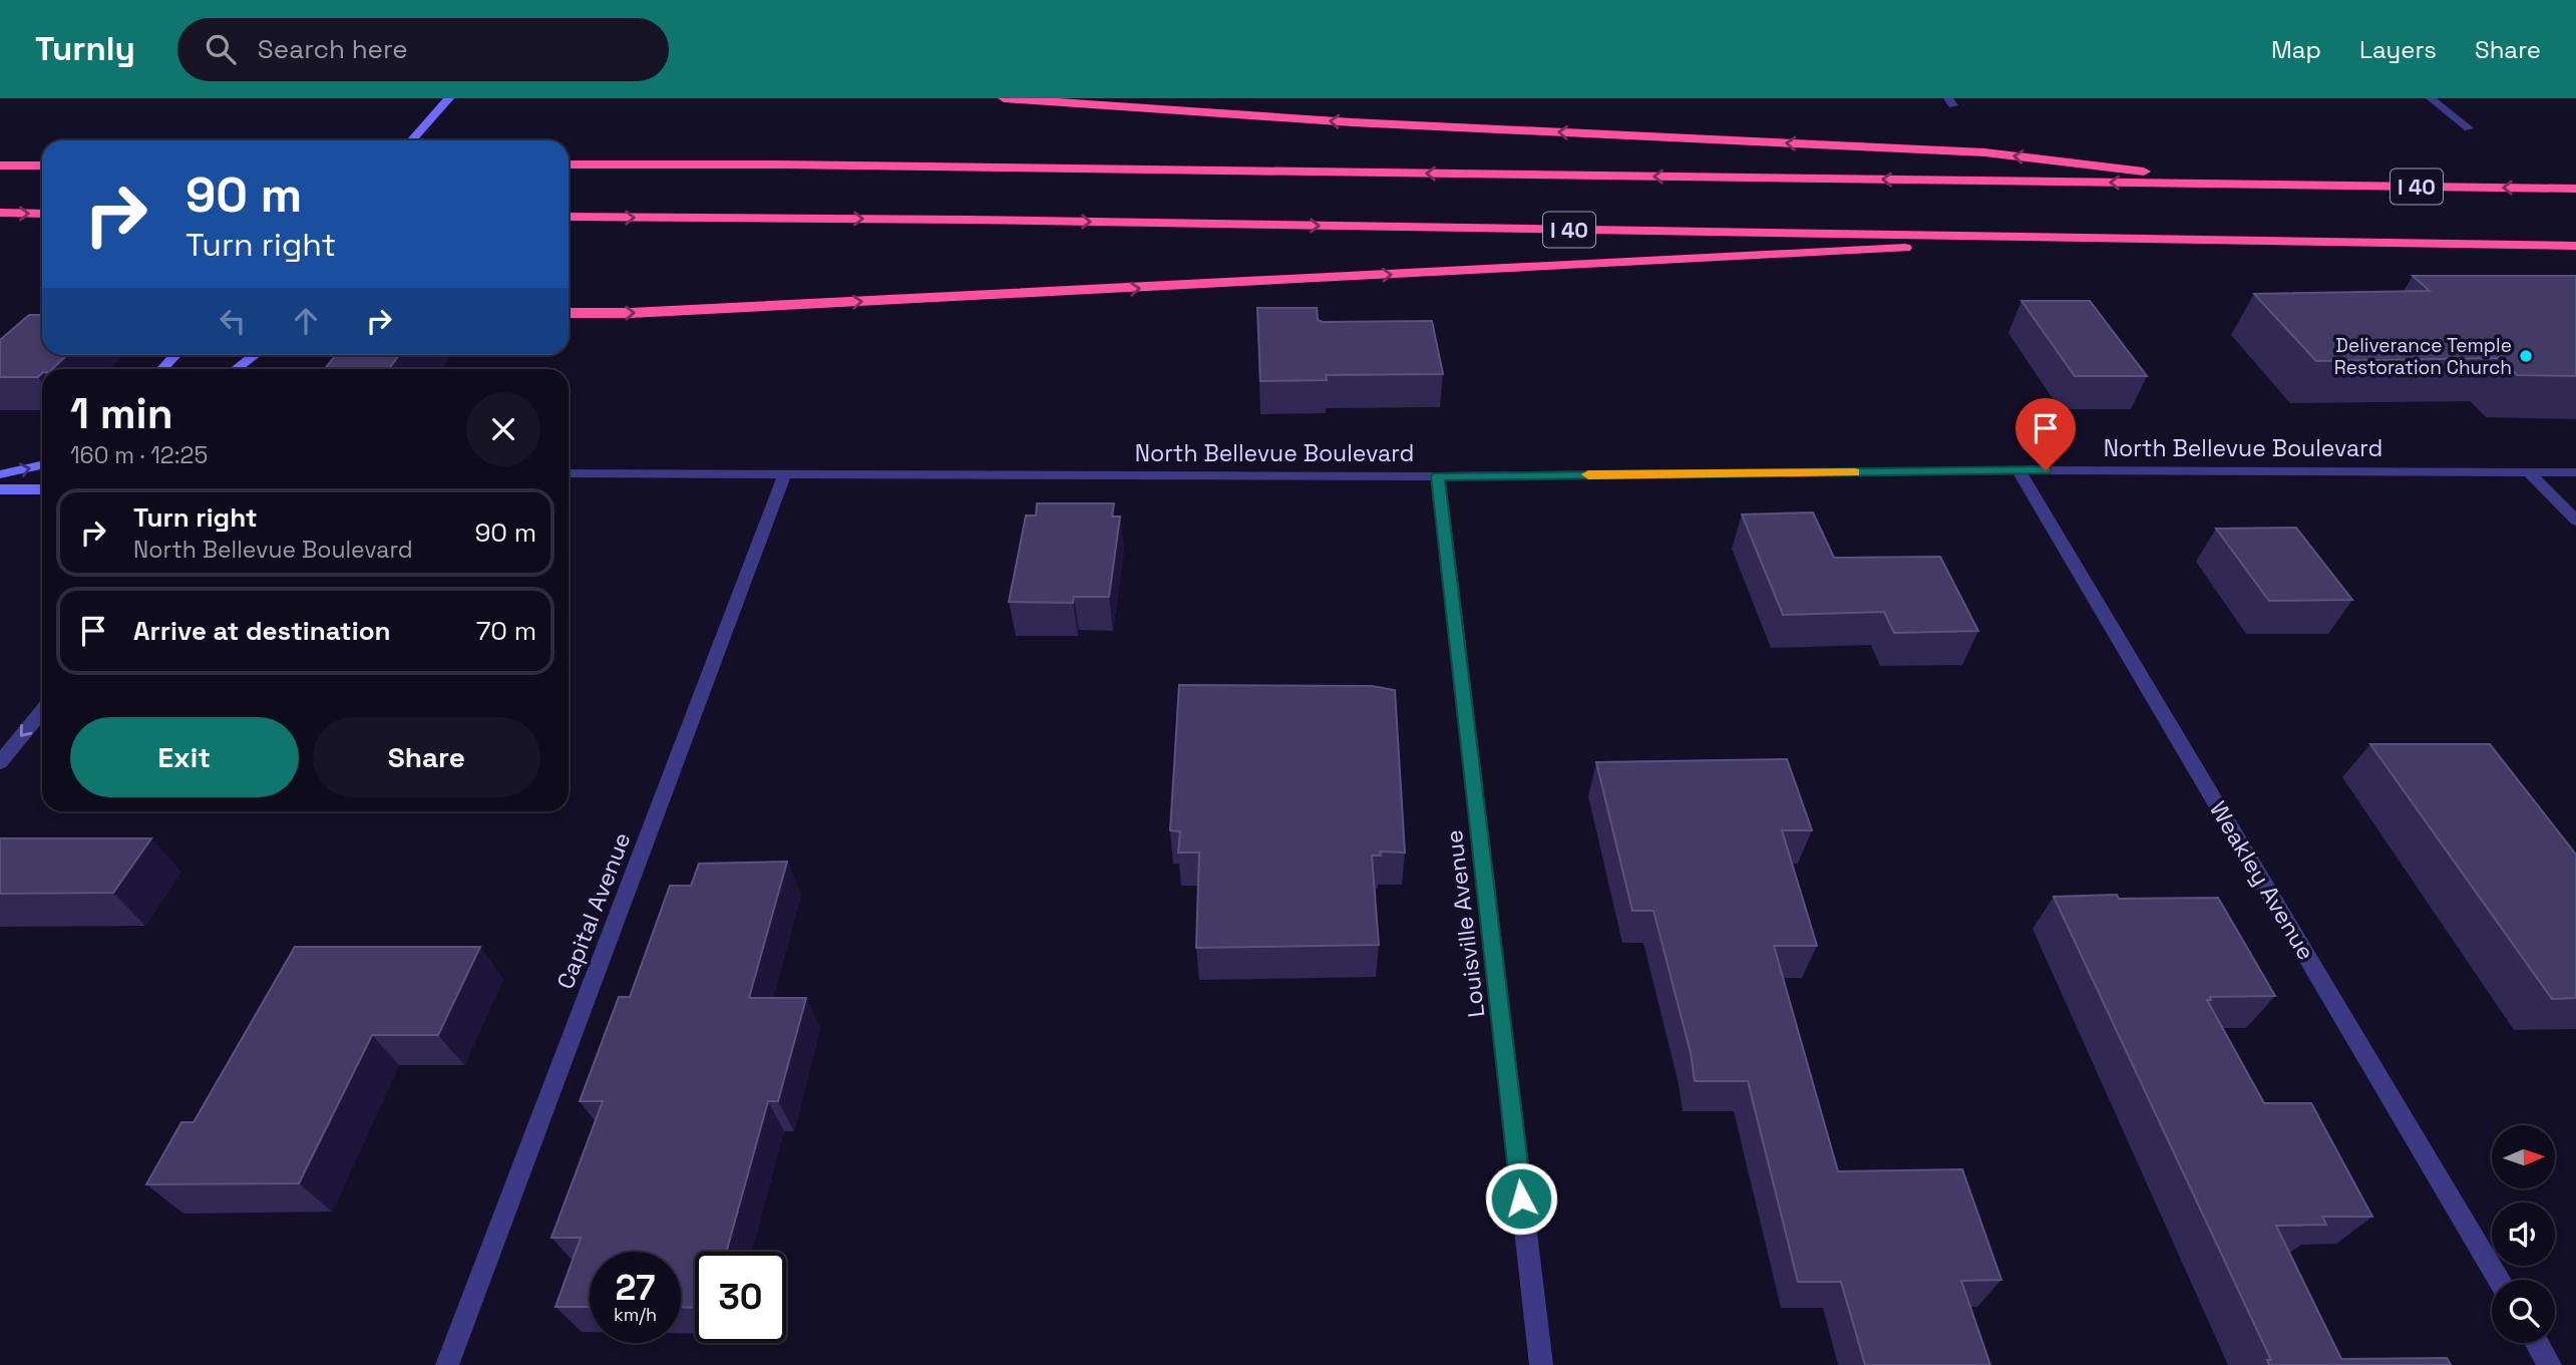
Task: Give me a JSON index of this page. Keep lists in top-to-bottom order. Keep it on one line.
{"streets":{"highway":["I 40"],"street":["North Bellevue Boulevard","Weakley Avenue","Capital Avenue","Louisville Avenue"]},"crossings":[["North Bellevue Boulevard","Weakley Avenue"],["North Bellevue Boulevard","Capital Avenue"],["North Bellevue Boulevard","Louisville Avenue"]],"places":["Deliverance Temple Restoration Church"],"north":"right","page":{"header":"Turnly","search":"Search here","nav":["Map","Layers","Share"],"turn":["90 m","Turn right"],"heading":["1 min","160 m · 12:25"],"list":[{"name":"Turn right","note":"North Bellevue Boulevard","value":"90 m"},{"name":"Arrive at destination","value":"70 m"}],"buttons":["Exit","Share"],"speed":"27 km/h","limit":"30"}}
